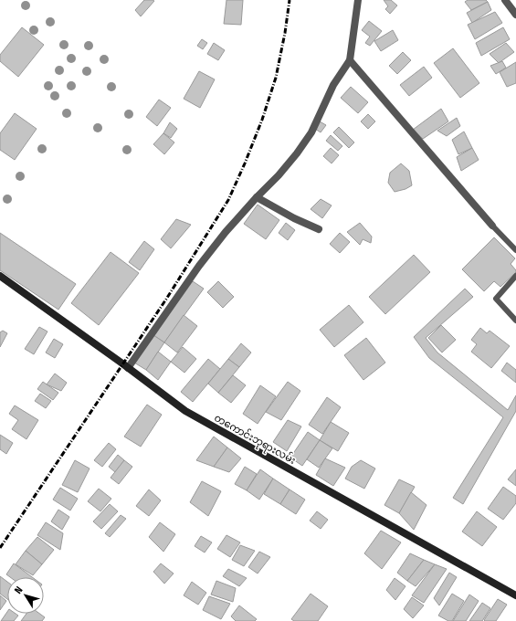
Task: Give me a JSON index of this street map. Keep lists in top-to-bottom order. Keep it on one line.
{"streets":{"main road":["တကောင်းဘုရားလမ်း"]},"north":"top left"}
